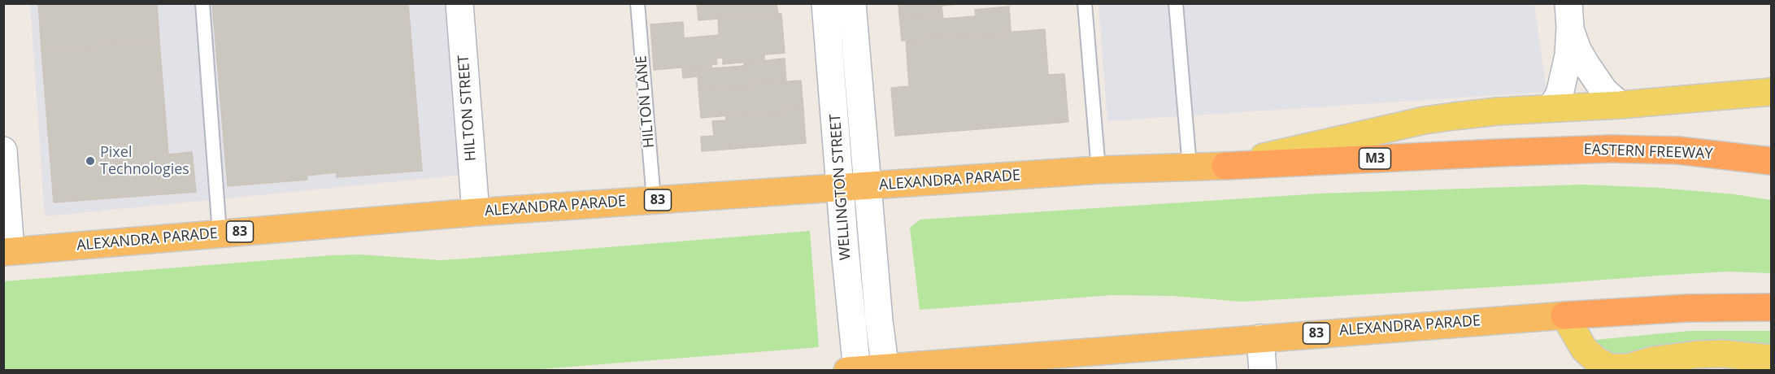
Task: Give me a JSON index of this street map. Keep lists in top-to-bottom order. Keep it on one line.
{"streets":{"highway":["EASTERN FREEWAY","M3","ALEXANDRA PARADE","83"],"street":["HILTON STREET","WELLINGTON STREET"],"lane":["HILTON LANE"]},"crossings":[["HILTON LANE","ALEXANDRA PARADE"],["HILTON STREET","ALEXANDRA PARADE"],["EASTERN FREEWAY","ALEXANDRA PARADE"],["ALEXANDRA PARADE","WELLINGTON STREET"]],"places":["Pixel Technologies"]}
